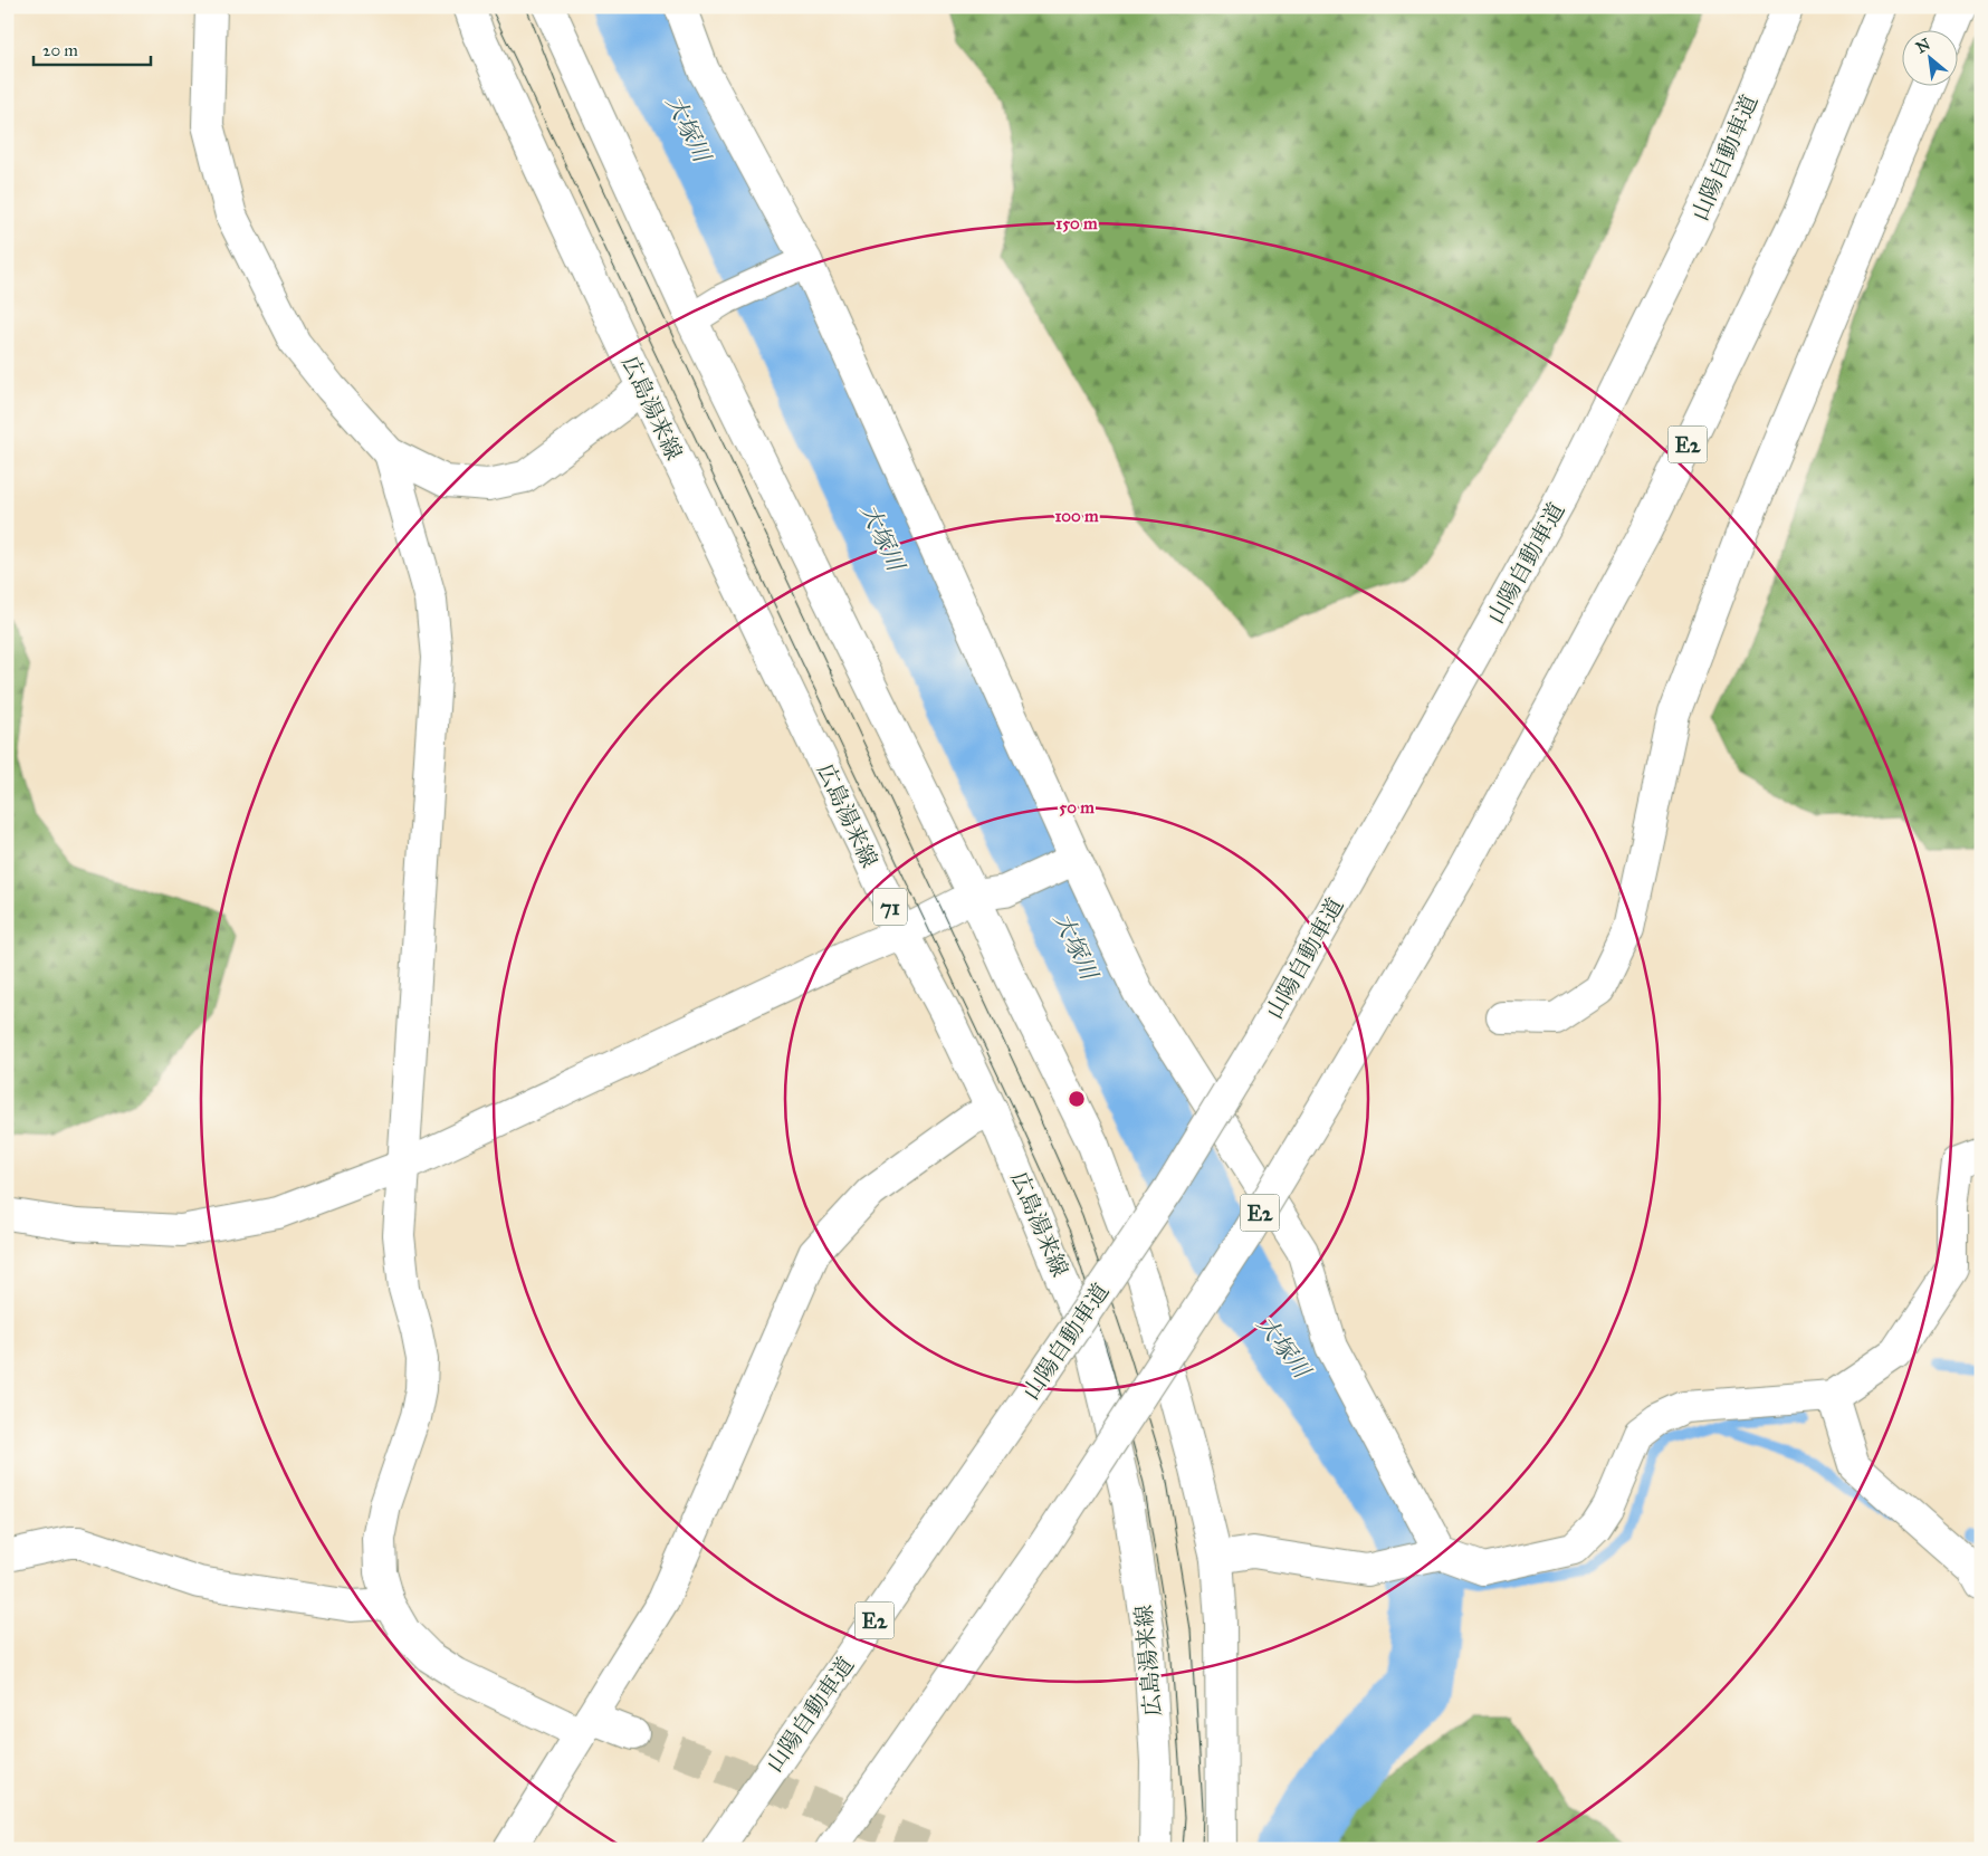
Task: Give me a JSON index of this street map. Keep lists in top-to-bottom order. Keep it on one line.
{"streets":{"main road":["山陽自動車道","広島湯来線","E2","71"]},"water":["大塚川"],"scale_bar":"20 m","north":"top left","rings":["150 m","100 m","50 m"]}
